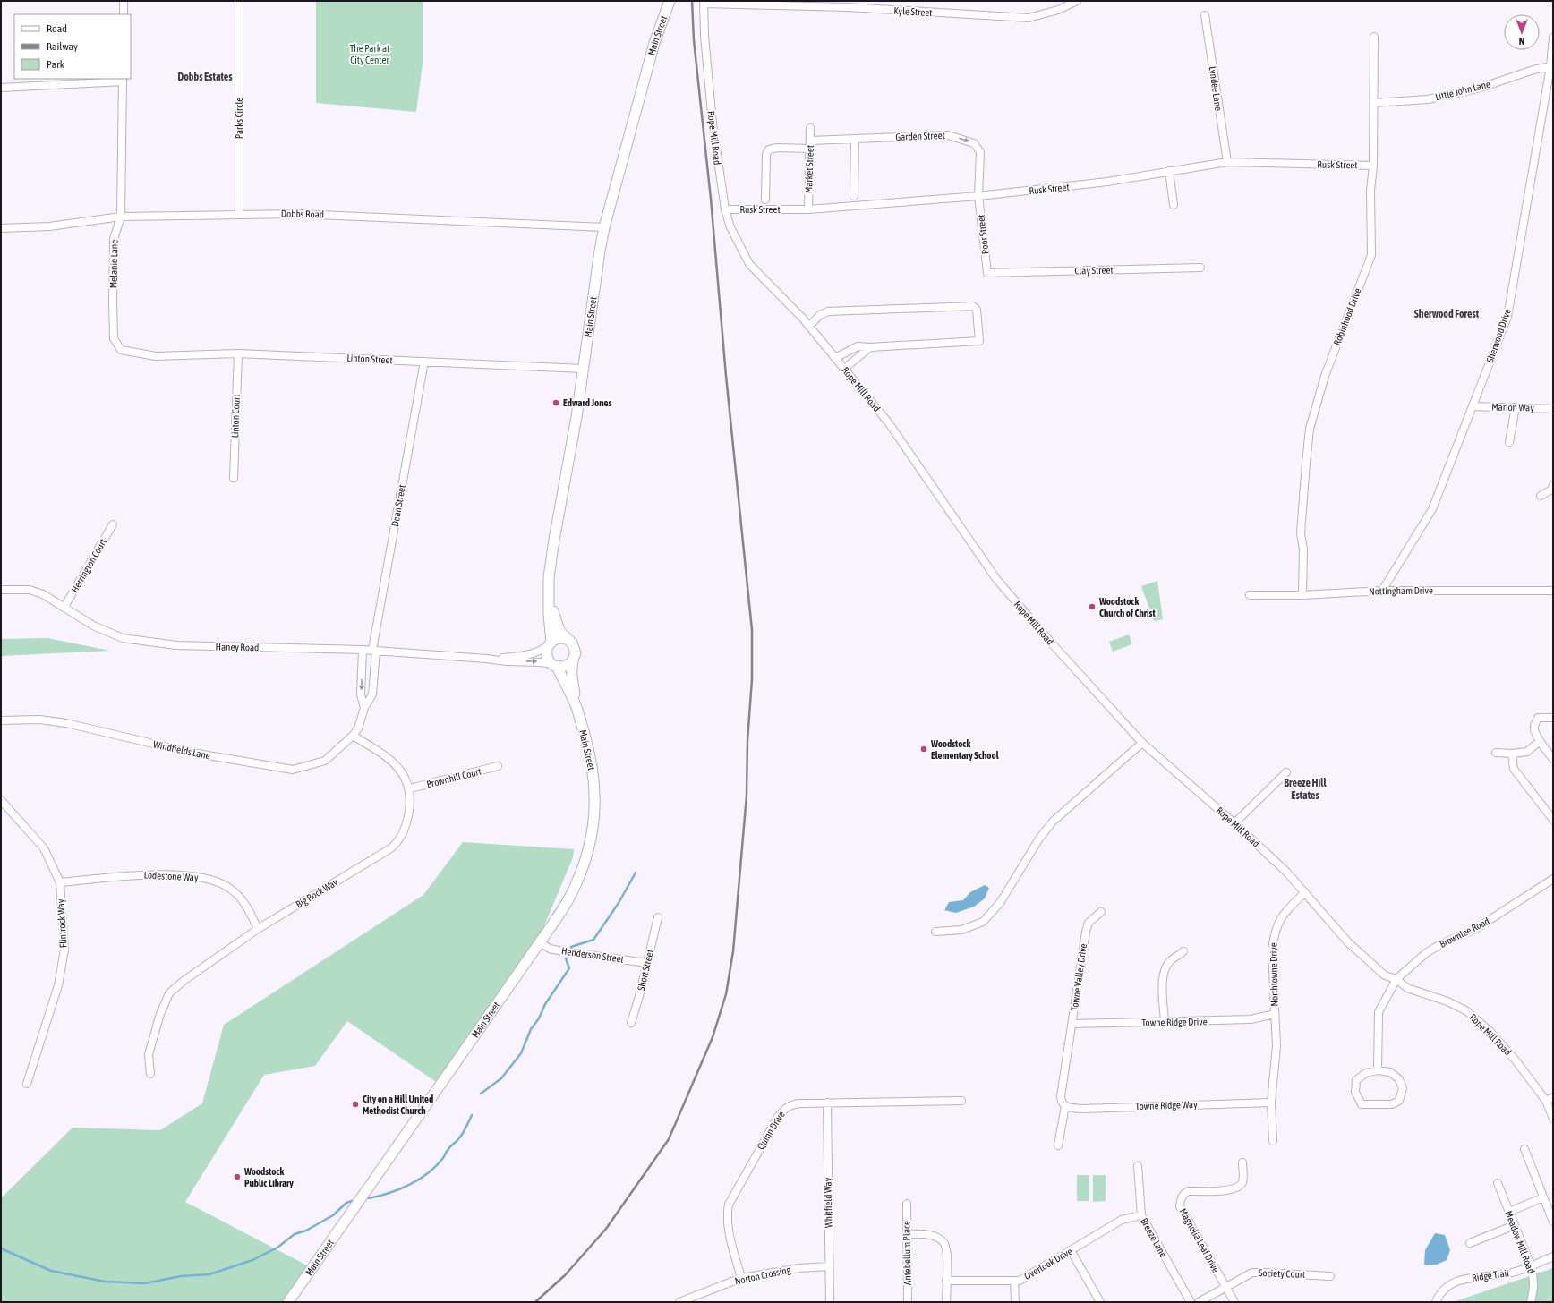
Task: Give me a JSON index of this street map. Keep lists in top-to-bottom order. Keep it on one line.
{"streets":{"main road":["Main Street"],"street":["Kyle Street","Lyndee Lane","Little John Lane","Parks Circle","Garden Street","Rope Mill Road","Rusk Street","Market Street","Dobbs Road","Poor Street","Melanie Lane","Clay Street","Robinhood Drive","Sherwood Drive","Linton Street","Marion Way","Linton Court","Dean Street","Herrington Court","Nottingham Drive","Haney Road","Windfields Lane","Brownhill Court","Lodestone Way","Big Rock Way","Flintrock Way","Brownlee Road","Henderson Street","Short Street","Northtowne Drive","Towne Valley Drive","Towne Ridge Drive","Towne Ridge Way","Quinn Drive","Whitfield Way","Breeze Lane","Magnolia Leaf Drive","Meadow Mill Road","Antebellum Place","Overlook Drive","Society Court","Norton Crossing","Ridge Trail"]},"crossings":[["Kyle Street","Rope Mill Road"],["Main Street","Dobbs Road"],["Main Street","Linton Street"],["Main Street","Haney Road"],["Main Street","Henderson Street"],["Lyndee Lane","Rusk Street"],["Little John Lane","Robinhood Drive"],["Little John Lane","Sherwood Drive"],["Parks Circle","Dobbs Road"],["Garden Street","Rusk Street"],["Garden Street","Market Street"],["Garden Street","Poor Street"],["Rope Mill Road","Rusk Street"],["Rope Mill Road","Brownlee Road"],["Rope Mill Road","Northtowne Drive"],["Rusk Street","Market Street"],["Rusk Street","Poor Street"],["Rusk Street","Robinhood Drive"],["Dobbs Road","Melanie Lane"],["Poor Street","Clay Street"],["Melanie Lane","Linton Street"],["Robinhood Drive","Nottingham Drive"],["Sherwood Drive","Marion Way"],["Sherwood Drive","Nottingham Drive"],["Linton Street","Linton Court"],["Linton Street","Dean Street"],["Dean Street","Haney Road"],["Herrington Court","Haney Road"],["Brownhill Court","Big Rock Way"],["Lodestone Way","Big Rock Way"],["Lodestone Way","Flintrock Way"],["Henderson Street","Short Street"],["Northtowne Drive","Towne Ridge Drive"],["Northtowne Drive","Towne Ridge Way"],["Towne Valley Drive","Towne Ridge Drive"],["Towne Valley Drive","Towne Ridge Way"],["Quinn Drive","Whitfield Way"],["Quinn Drive","Norton Crossing"],["Whitfield Way","Norton Crossing"],["Breeze Lane","Overlook Drive"],["Magnolia Leaf Drive","Society Court"],["Meadow Mill Road","Ridge Trail"]],"districts":["Dobbs Estates","Sherwood Forest","Breeze Hill Estates"],"parks":["The Park at City Center"],"places":["Edward Jones","Woodstock Church of Christ","Woodstock Elementary School","City on a Hill United Methodist Church","Woodstock Public Library"],"legend":["Road","Railway","Park"],"north":"bottom"}
